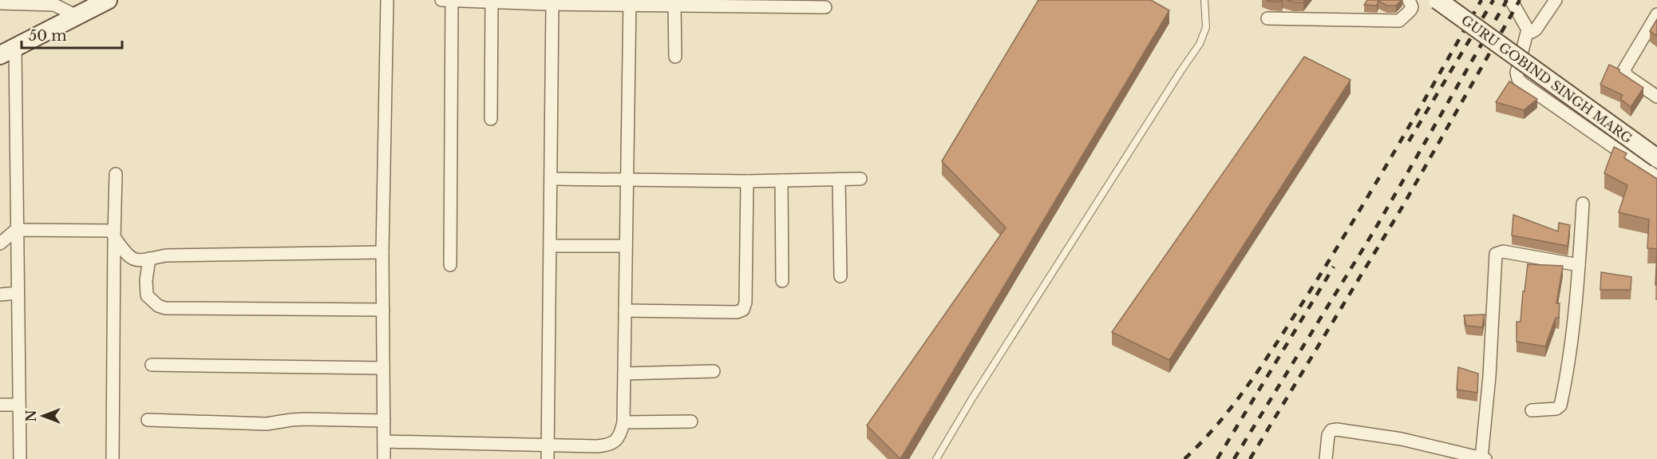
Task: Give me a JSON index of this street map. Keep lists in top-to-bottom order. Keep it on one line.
{"streets":{"street":["GURU GOBIND SINGH MARG"]},"scale_bar":"50 m","north":"left"}
